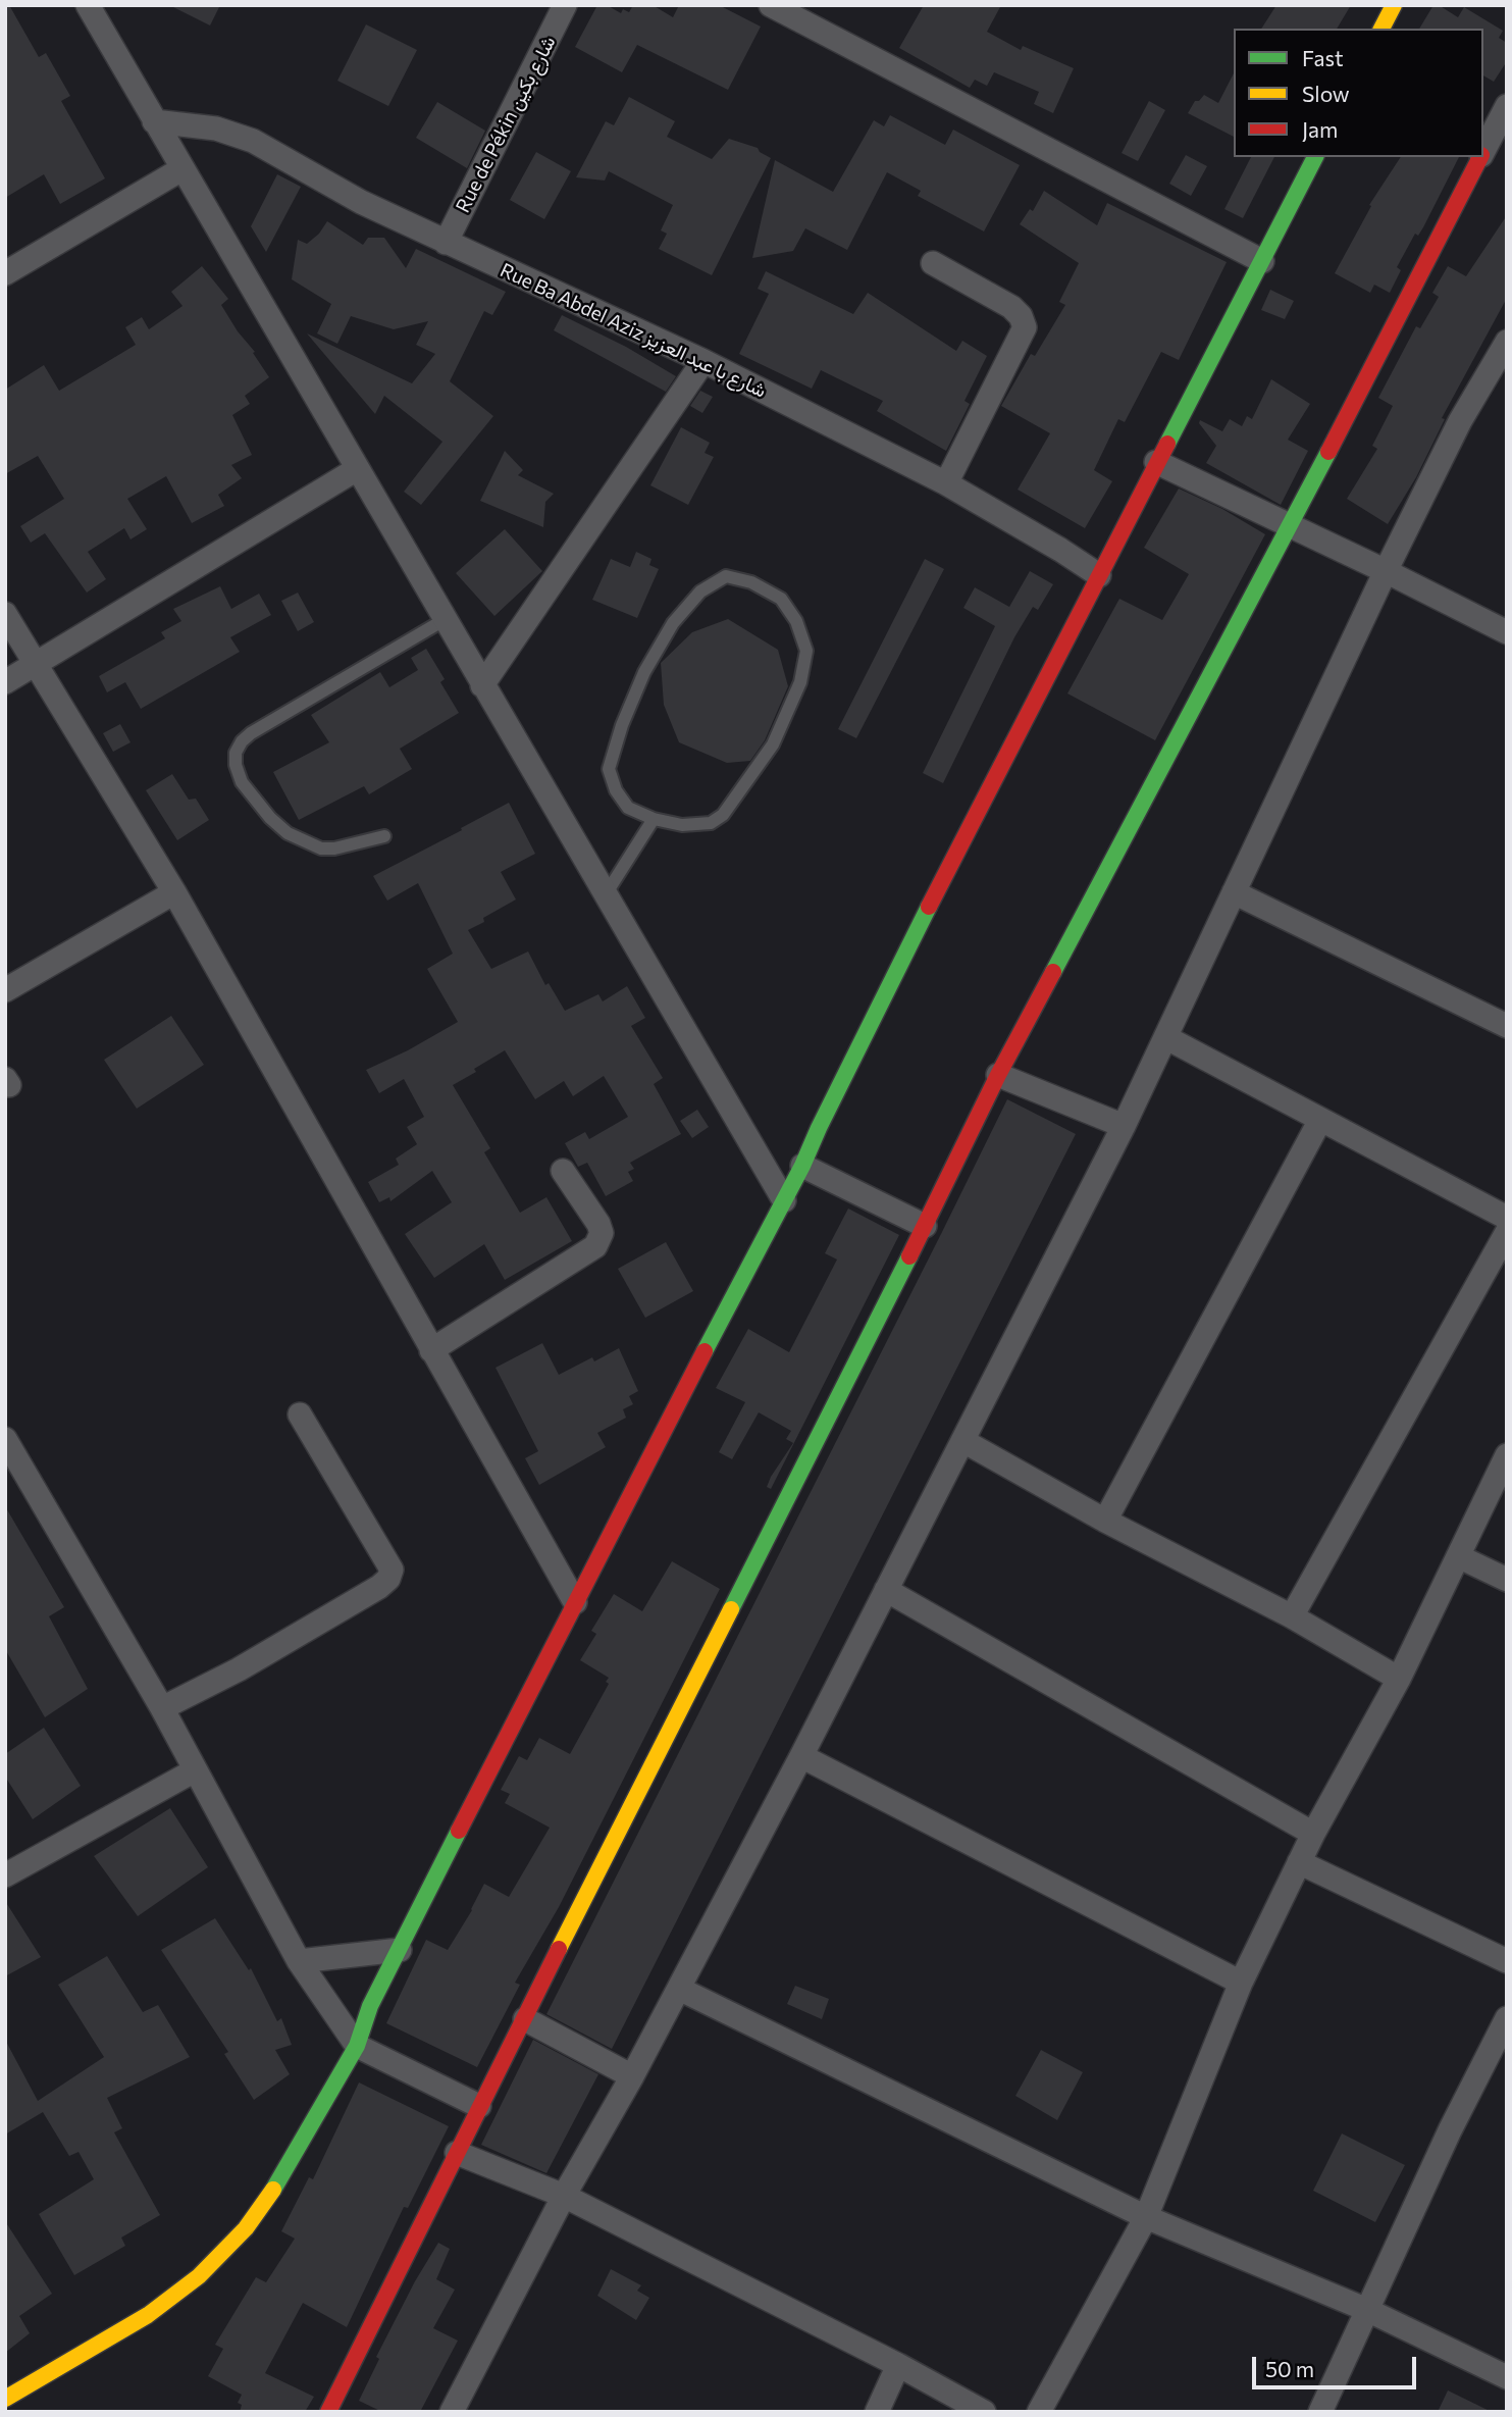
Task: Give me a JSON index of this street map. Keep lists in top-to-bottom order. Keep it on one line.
{"streets":{"street":["Rue de Pékin شارع بكين","Rue Ba Abdel Aziz شارع با عبد العزيز"]},"crossings":[["Rue de Pékin شارع بكين","Rue Ba Abdel Aziz شارع با عبد العزيز"]],"legend":["Fast","Slow","Jam"],"scale_bar":"50 m"}
